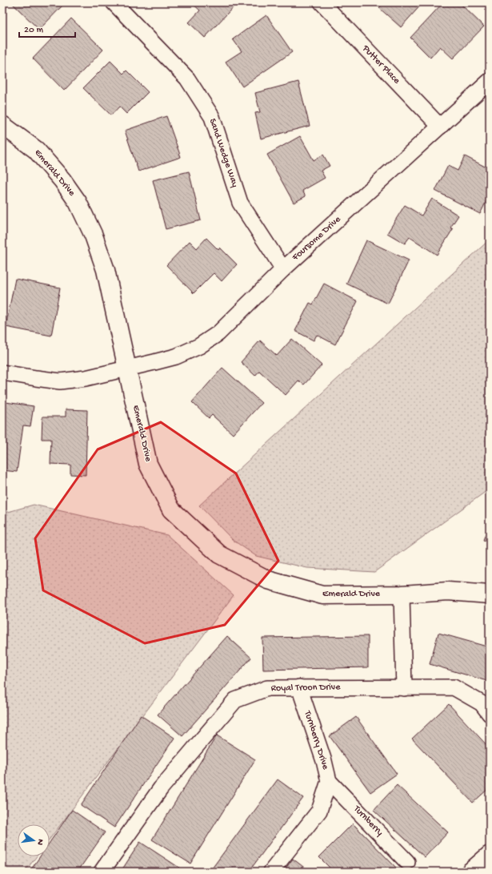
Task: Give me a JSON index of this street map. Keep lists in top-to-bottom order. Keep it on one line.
{"streets":{"street":["Putter Place","Sand Wedge Way","Emerald Drive","Foursome Drive","Royal Troon Drive","Turnberry Drive","Turnberry"]},"crossings":[["Putter Place","Foursome Drive"],["Sand Wedge Way","Foursome Drive"],["Emerald Drive","Foursome Drive"],["Royal Troon Drive","Turnberry Drive"],["Turnberry Drive","Turnberry"]],"scale_bar":"20 m","north":"right"}
